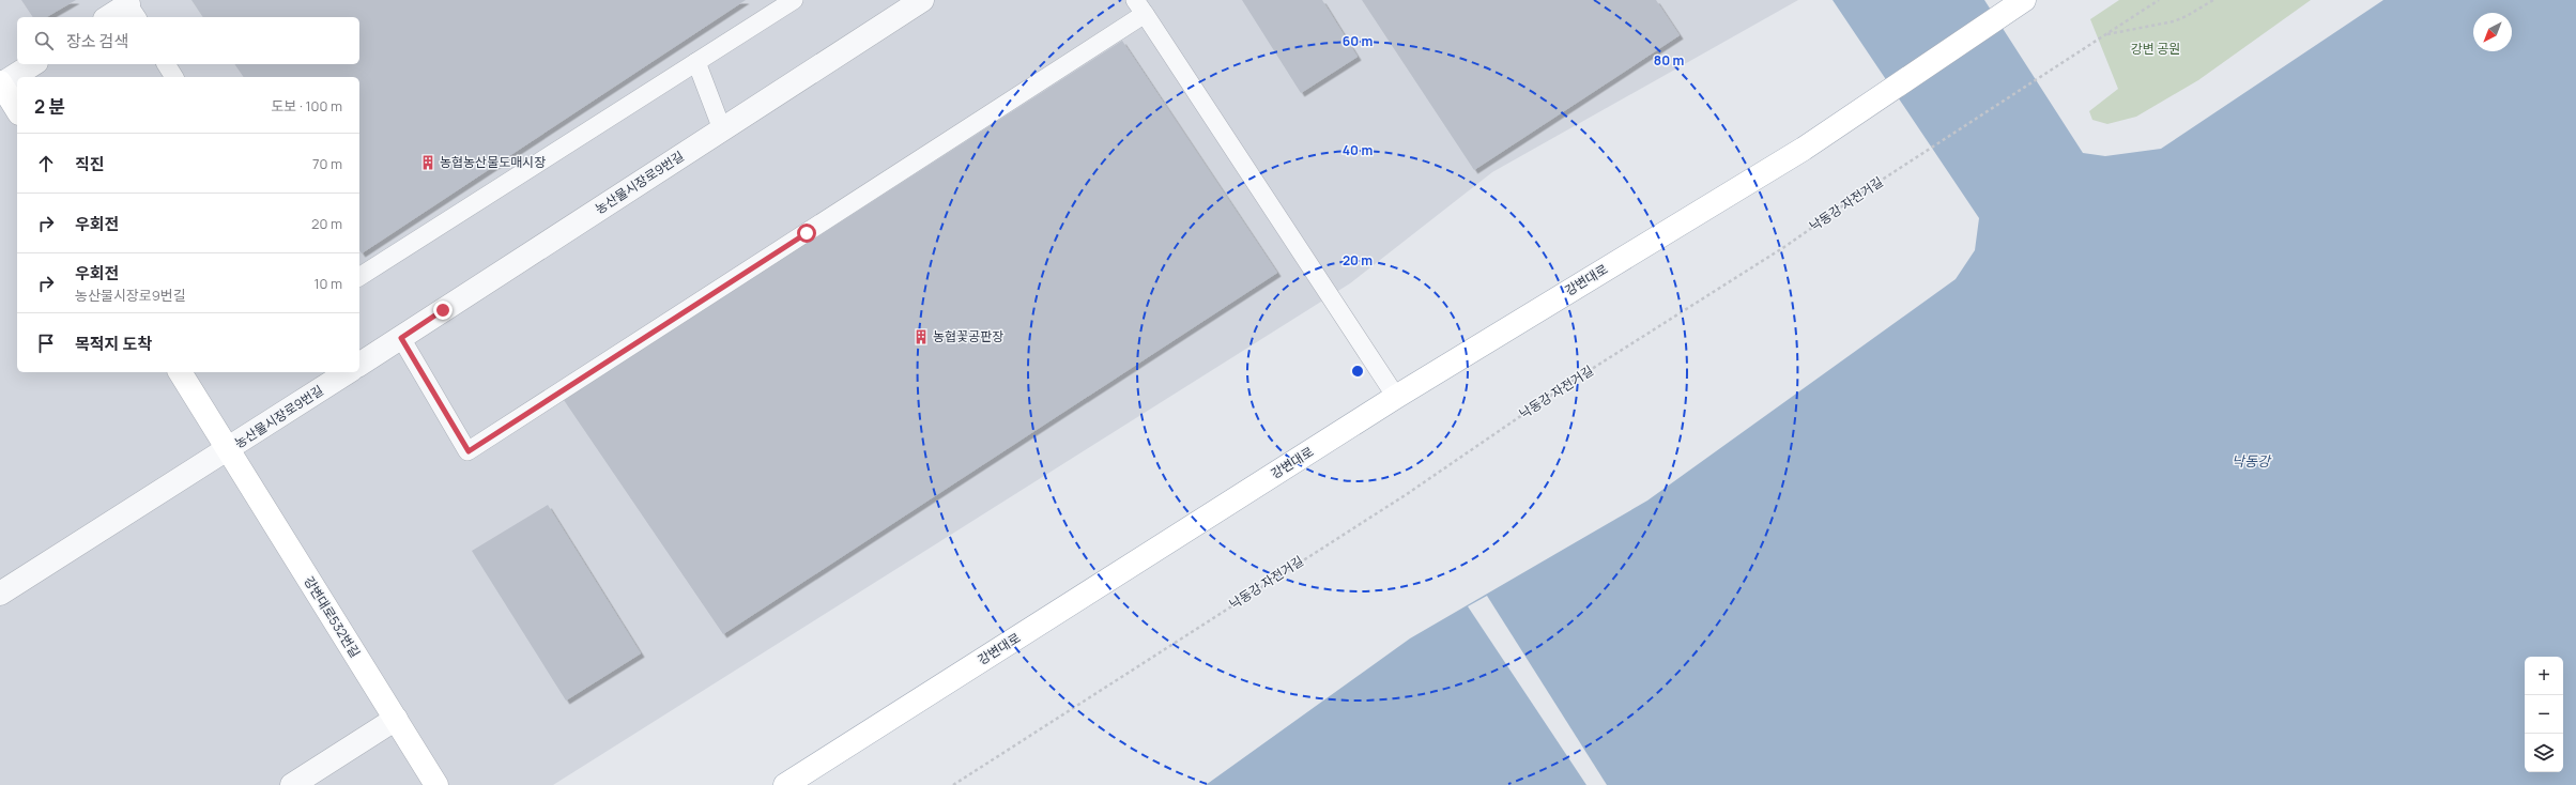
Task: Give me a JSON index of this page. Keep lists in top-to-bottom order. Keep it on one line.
{"streets":{"main road":["강변대로","강변대로532번길"],"street":["농산물시장로9번길"],"path":["낙동강 자전거길"]},"crossings":[["농산물시장로9번길","강변대로532번길"]],"water":["낙동강"],"parks":["강변 공원"],"places":{"building":["농협농산물도매시장","농협꽃공판장"]},"north":"bottom left","page":{"search":"장소 검색","heading":["2 분","도보 · 100 m"],"list":[["직진","70 m"],["우회전","20 m"],["우회전","농산물시장로9번길","10 m"],"목적지 도착"],"map_buttons":["+","−"]},"rings":["60 m","80 m","40 m","20 m"]}
